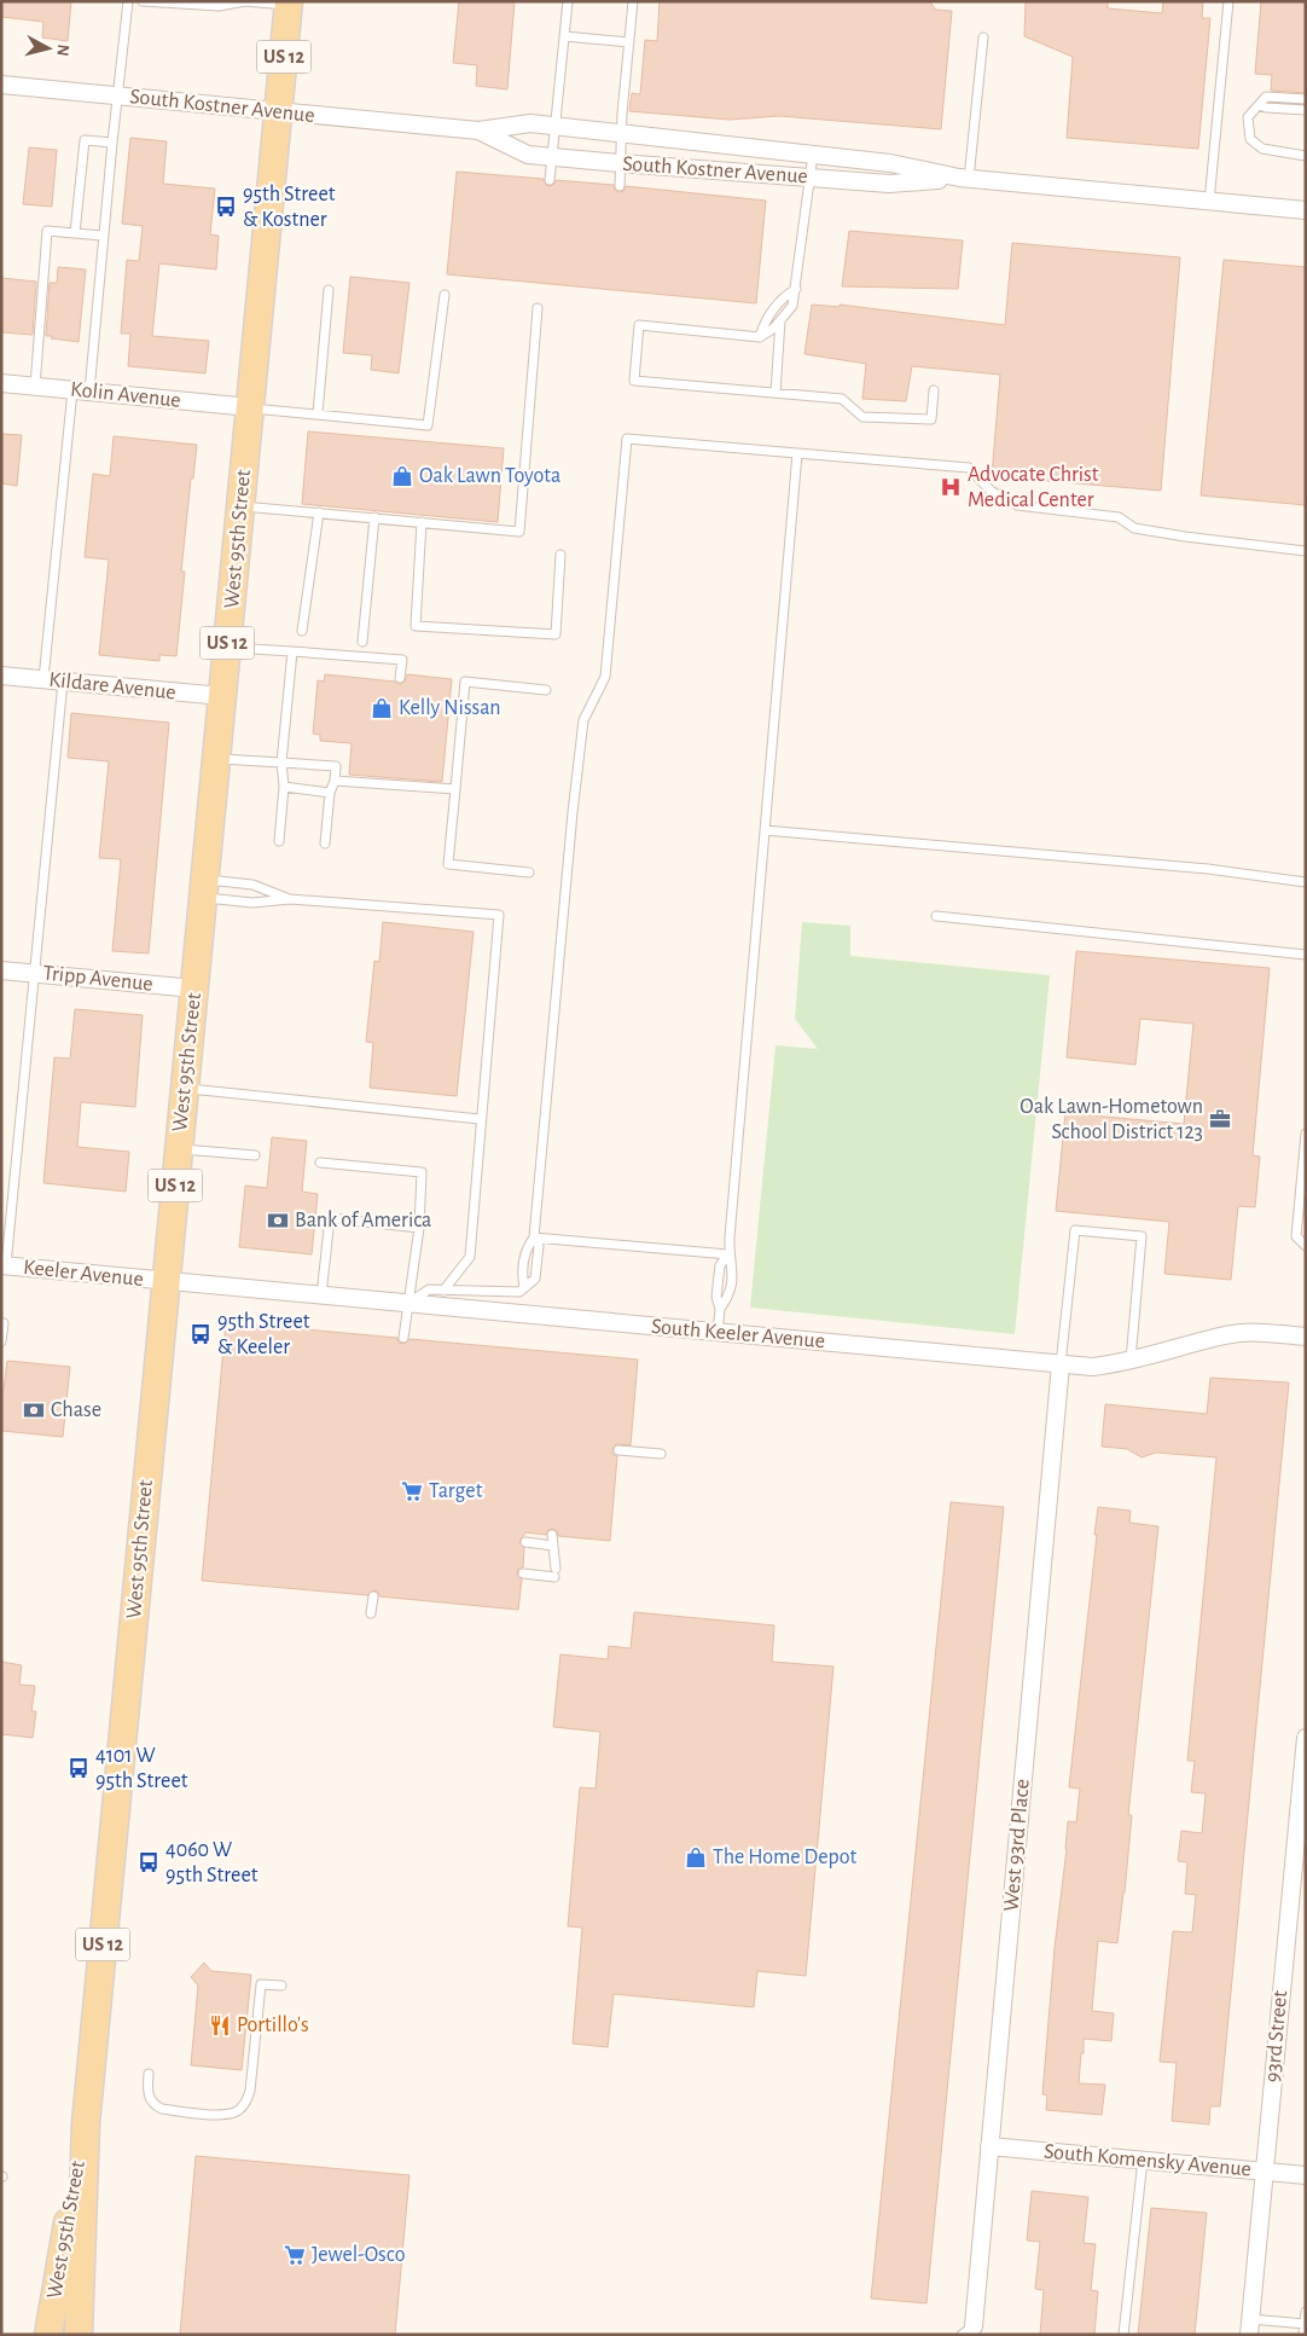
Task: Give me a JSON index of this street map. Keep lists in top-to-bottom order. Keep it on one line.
{"streets":{"main road":["US 12","West 95th Street"],"street":["South Kostner Avenue","Kolin Avenue","Kildare Avenue","Tripp Avenue","Keeler Avenue","South Keeler Avenue","West 93rd Place","93rd Street","South Komensky Avenue"]},"crossings":[["South Kostner Avenue","West 95th Street"],["Kolin Avenue","West 95th Street"],["West 95th Street","Kildare Avenue"],["West 95th Street","Tripp Avenue"],["West 95th Street","Keeler Avenue"],["West 95th Street","South Keeler Avenue"],["Keeler Avenue","South Keeler Avenue"],["South Keeler Avenue","West 93rd Place"],["West 93rd Place","South Komensky Avenue"],["93rd Street","South Komensky Avenue"]],"places":{"bus stop":["95th Street & Kostner","95th Street & Keeler","4101 W 95th Street","4060 W 95th Street"],"shop":["Oak Lawn Toyota","Kelly Nissan","The Home Depot"],"hospital":["Advocate Christ Medical Center"],"office":["Oak Lawn-Hometown School District 123"],"bank":["Bank of America","Chase"],"supermarket":["Target","Jewel-Osco"],"restaurant":["Portillo's"]},"north":"right"}
